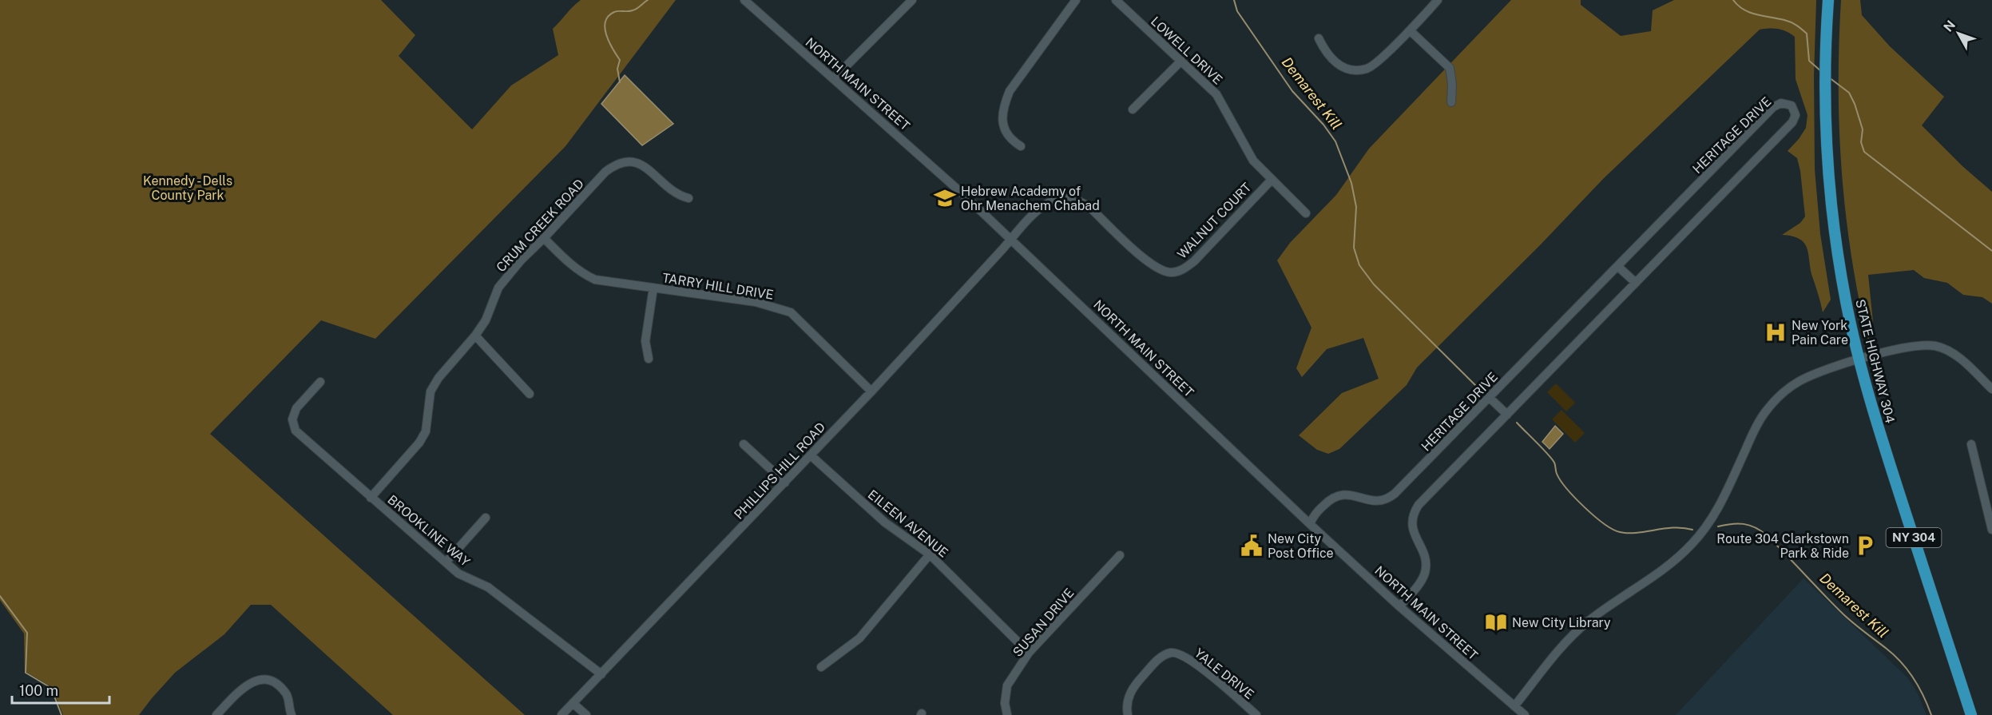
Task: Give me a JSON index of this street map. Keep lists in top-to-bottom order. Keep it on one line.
{"streets":{"main road":["STATE HIGHWAY 304","NY 304"],"street":["LOWELL DRIVE","NORTH MAIN STREET","HERITAGE DRIVE","WALNUT COURT","CRUM CREEK ROAD","TARRY HILL DRIVE","PHILLIPS HILL ROAD","EILEEN AVENUE","BROOKLINE WAY","SUSAN DRIVE","YALE DRIVE"]},"crossings":[["LOWELL DRIVE","WALNUT COURT"],["NORTH MAIN STREET","HERITAGE DRIVE"],["NORTH MAIN STREET","WALNUT COURT"],["NORTH MAIN STREET","PHILLIPS HILL ROAD"],["WALNUT COURT","PHILLIPS HILL ROAD"],["CRUM CREEK ROAD","TARRY HILL DRIVE"],["CRUM CREEK ROAD","BROOKLINE WAY"],["TARRY HILL DRIVE","PHILLIPS HILL ROAD"],["PHILLIPS HILL ROAD","EILEEN AVENUE"],["PHILLIPS HILL ROAD","BROOKLINE WAY"],["EILEEN AVENUE","SUSAN DRIVE"]],"water":["Demarest Kill"],"parks":["Kennedy - Dells County Park"],"places":{"school or university":["Hebrew Academy of Ohr Menachem Chabad"],"hospital":["New York Pain Care"],"public building":["New City Post Office"],"parking":["Route 304 Clarkstown Park & Ride"],"library":["New City Library"]},"scale_bar":"100 m","north":"top left"}
